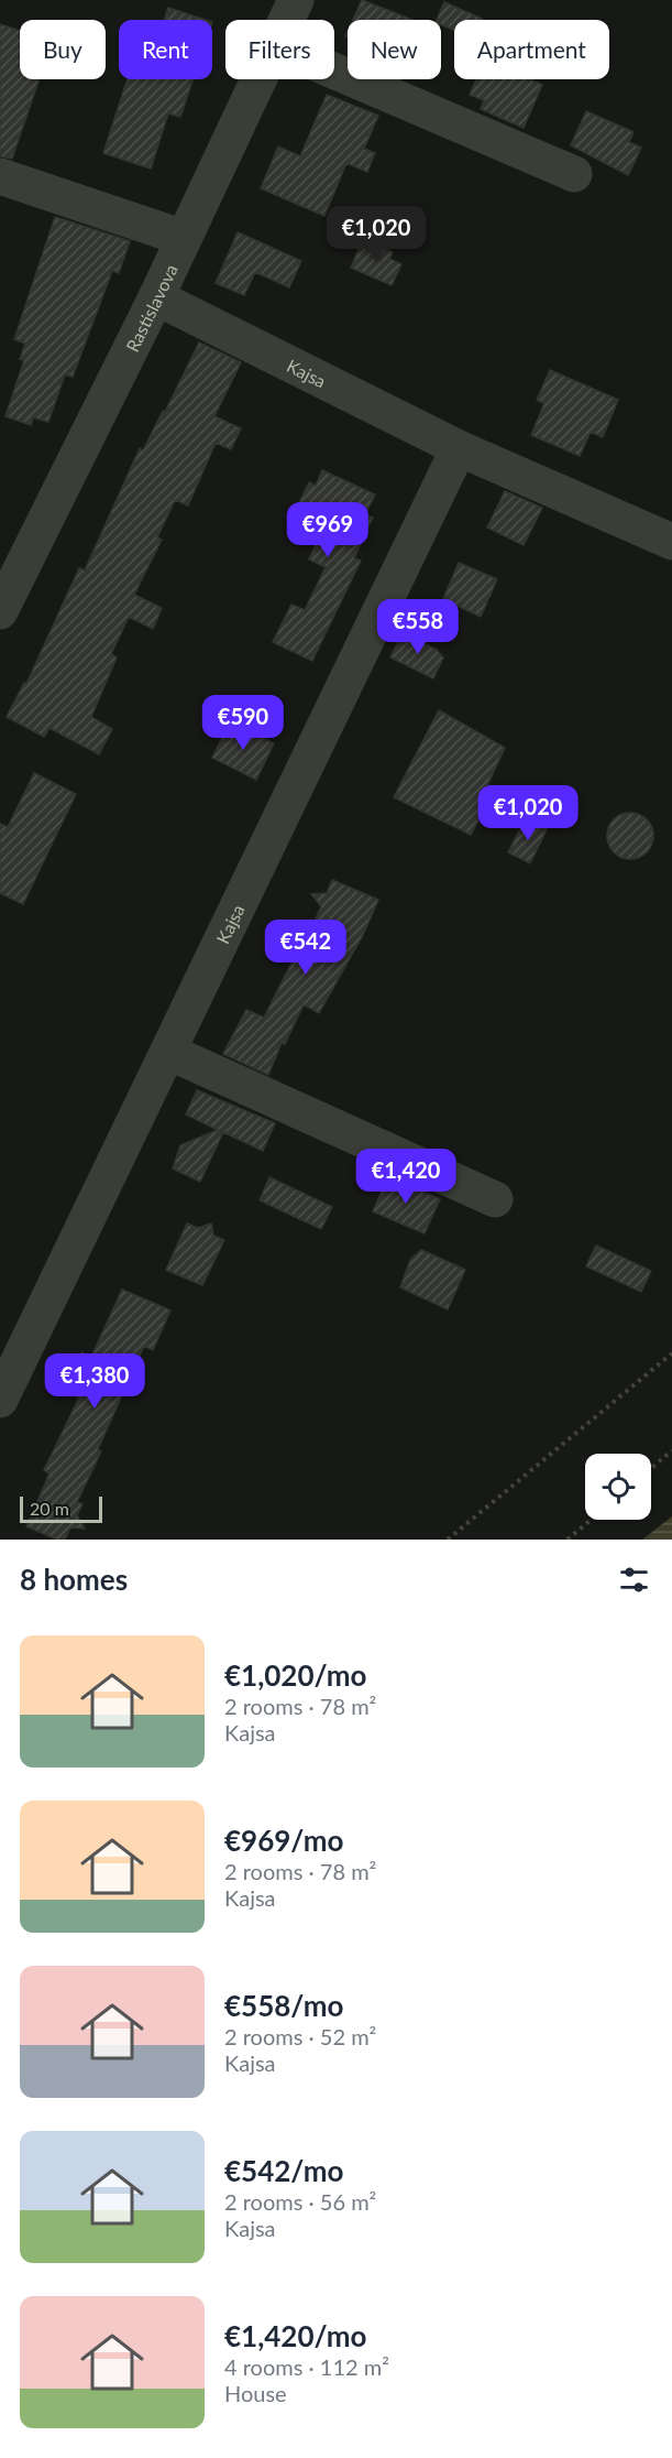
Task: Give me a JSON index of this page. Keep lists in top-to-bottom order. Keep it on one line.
{"streets":{"street":["Rastislavova","Kajsa"]},"crossings":[["Rastislavova","Kajsa"]],"scale_bar":"20 m","page":{"chip":["Buy","Rent","Filters","New","Apartment"],"price":["€1,020","€969","€558","€590","€1,020","€542","€1,420","€1,380"],"scale":"20 m","heading":"8 homes","list":[{"name":"€1,020/mo","note":"2 rooms · 78 m² · Kajsa"},{"name":"€969/mo","note":"2 rooms · 78 m² · Kajsa"},{"name":"€558/mo","note":"2 rooms · 52 m² · Kajsa"},{"name":"€542/mo","note":"2 rooms · 56 m² · Kajsa"},{"name":"€1,420/mo","note":"4 rooms · 112 m² · House"}]}}
